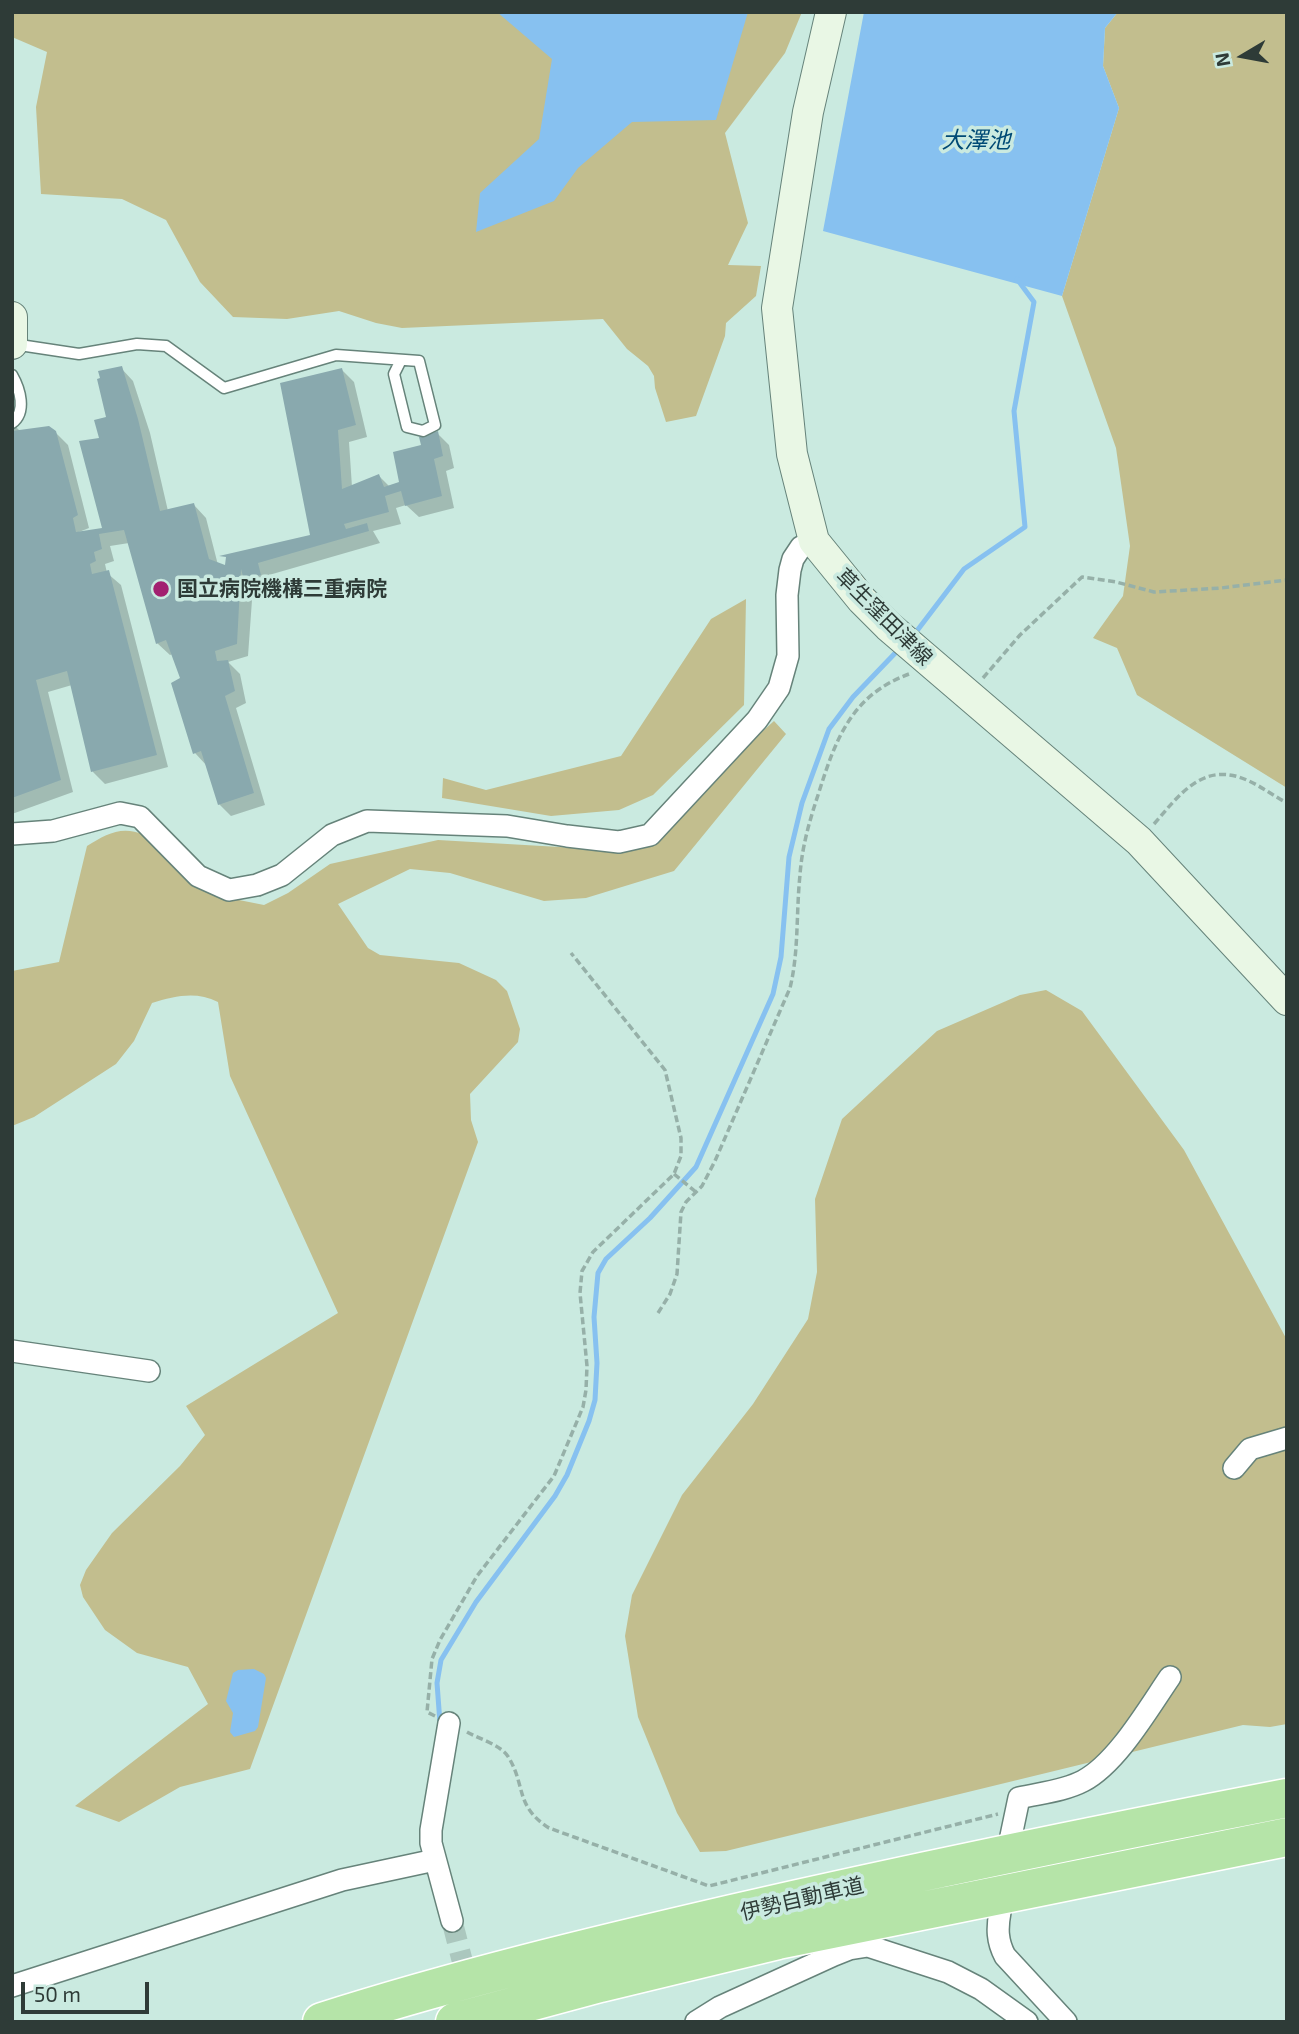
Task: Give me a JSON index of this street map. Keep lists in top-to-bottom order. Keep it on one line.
{"streets":{"highway":["伊勢自動車道"],"main road":["草生窪田津線"]},"water":["大澤池"],"places":["国立病院機構三重病院"],"scale_bar":"50 m","north":"left"}
